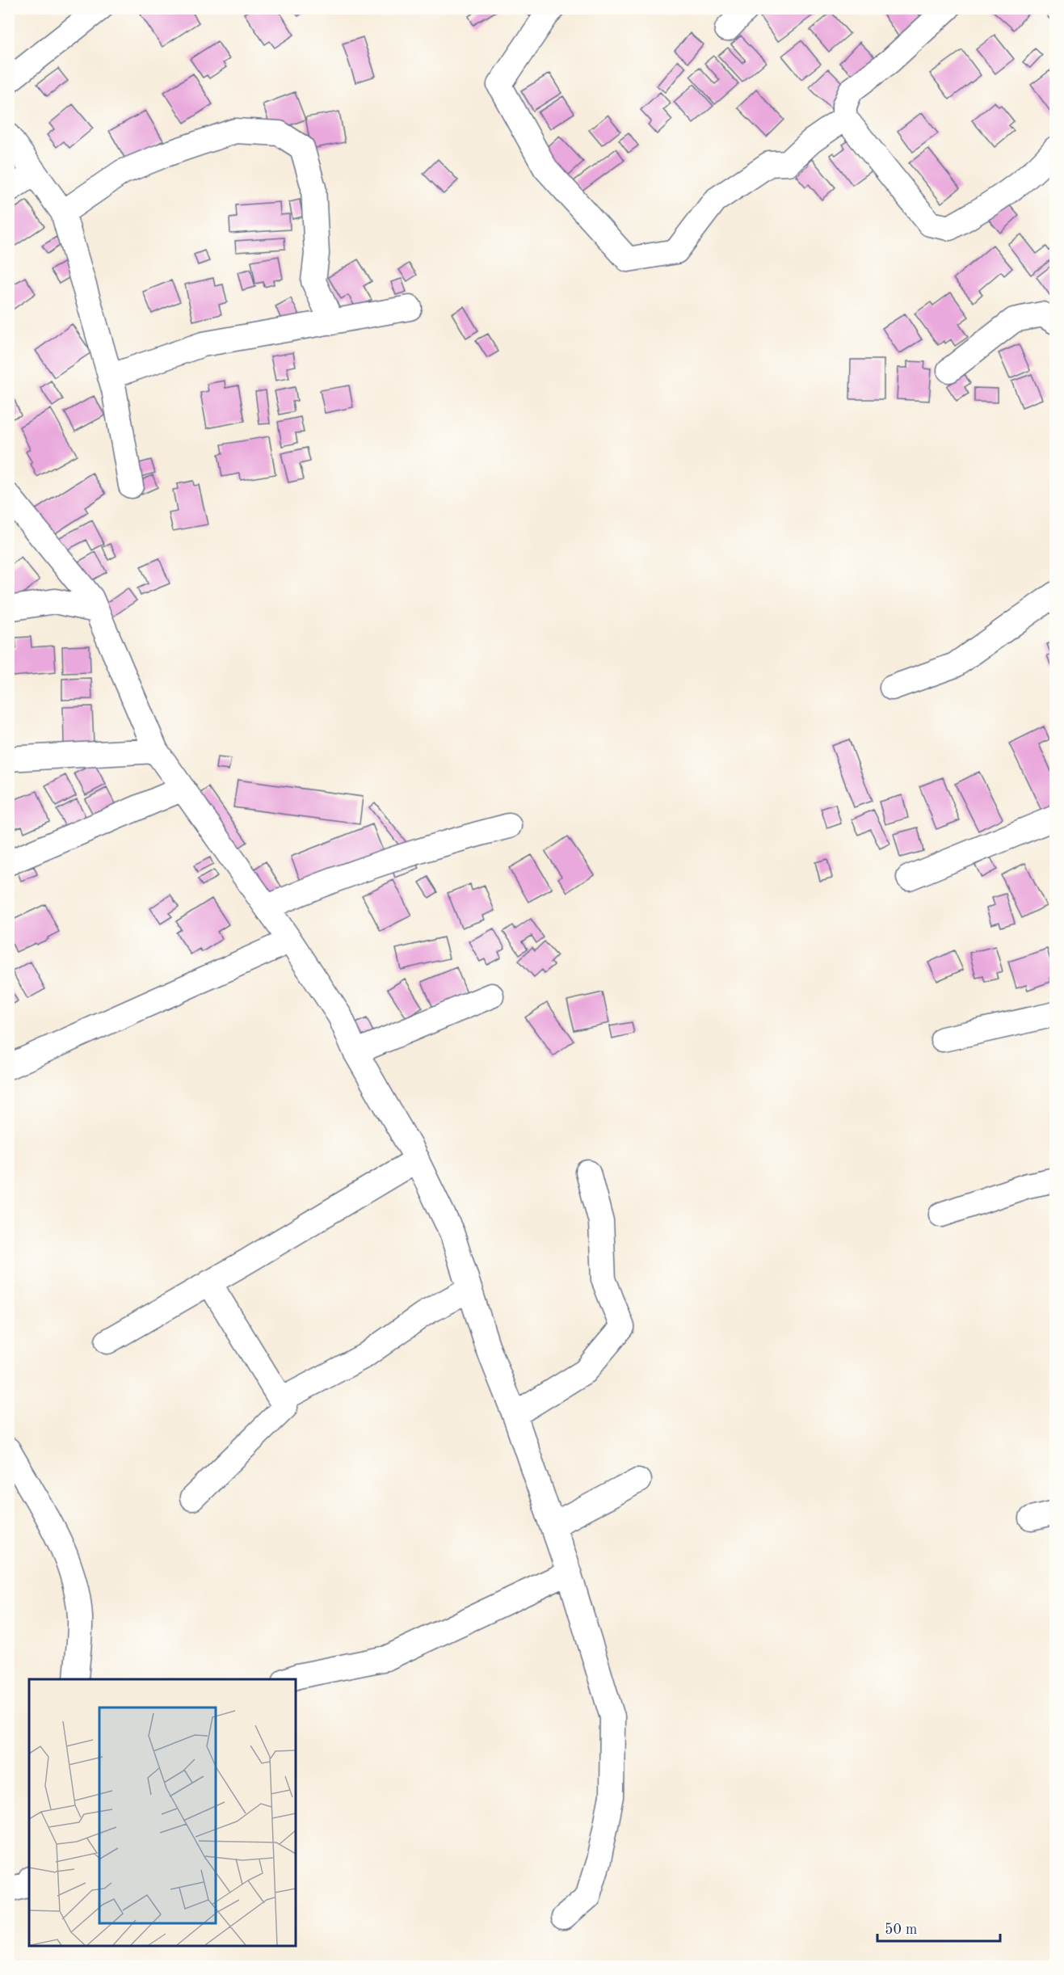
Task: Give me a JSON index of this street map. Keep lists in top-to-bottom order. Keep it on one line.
{"scale_bar":"50 m"}
